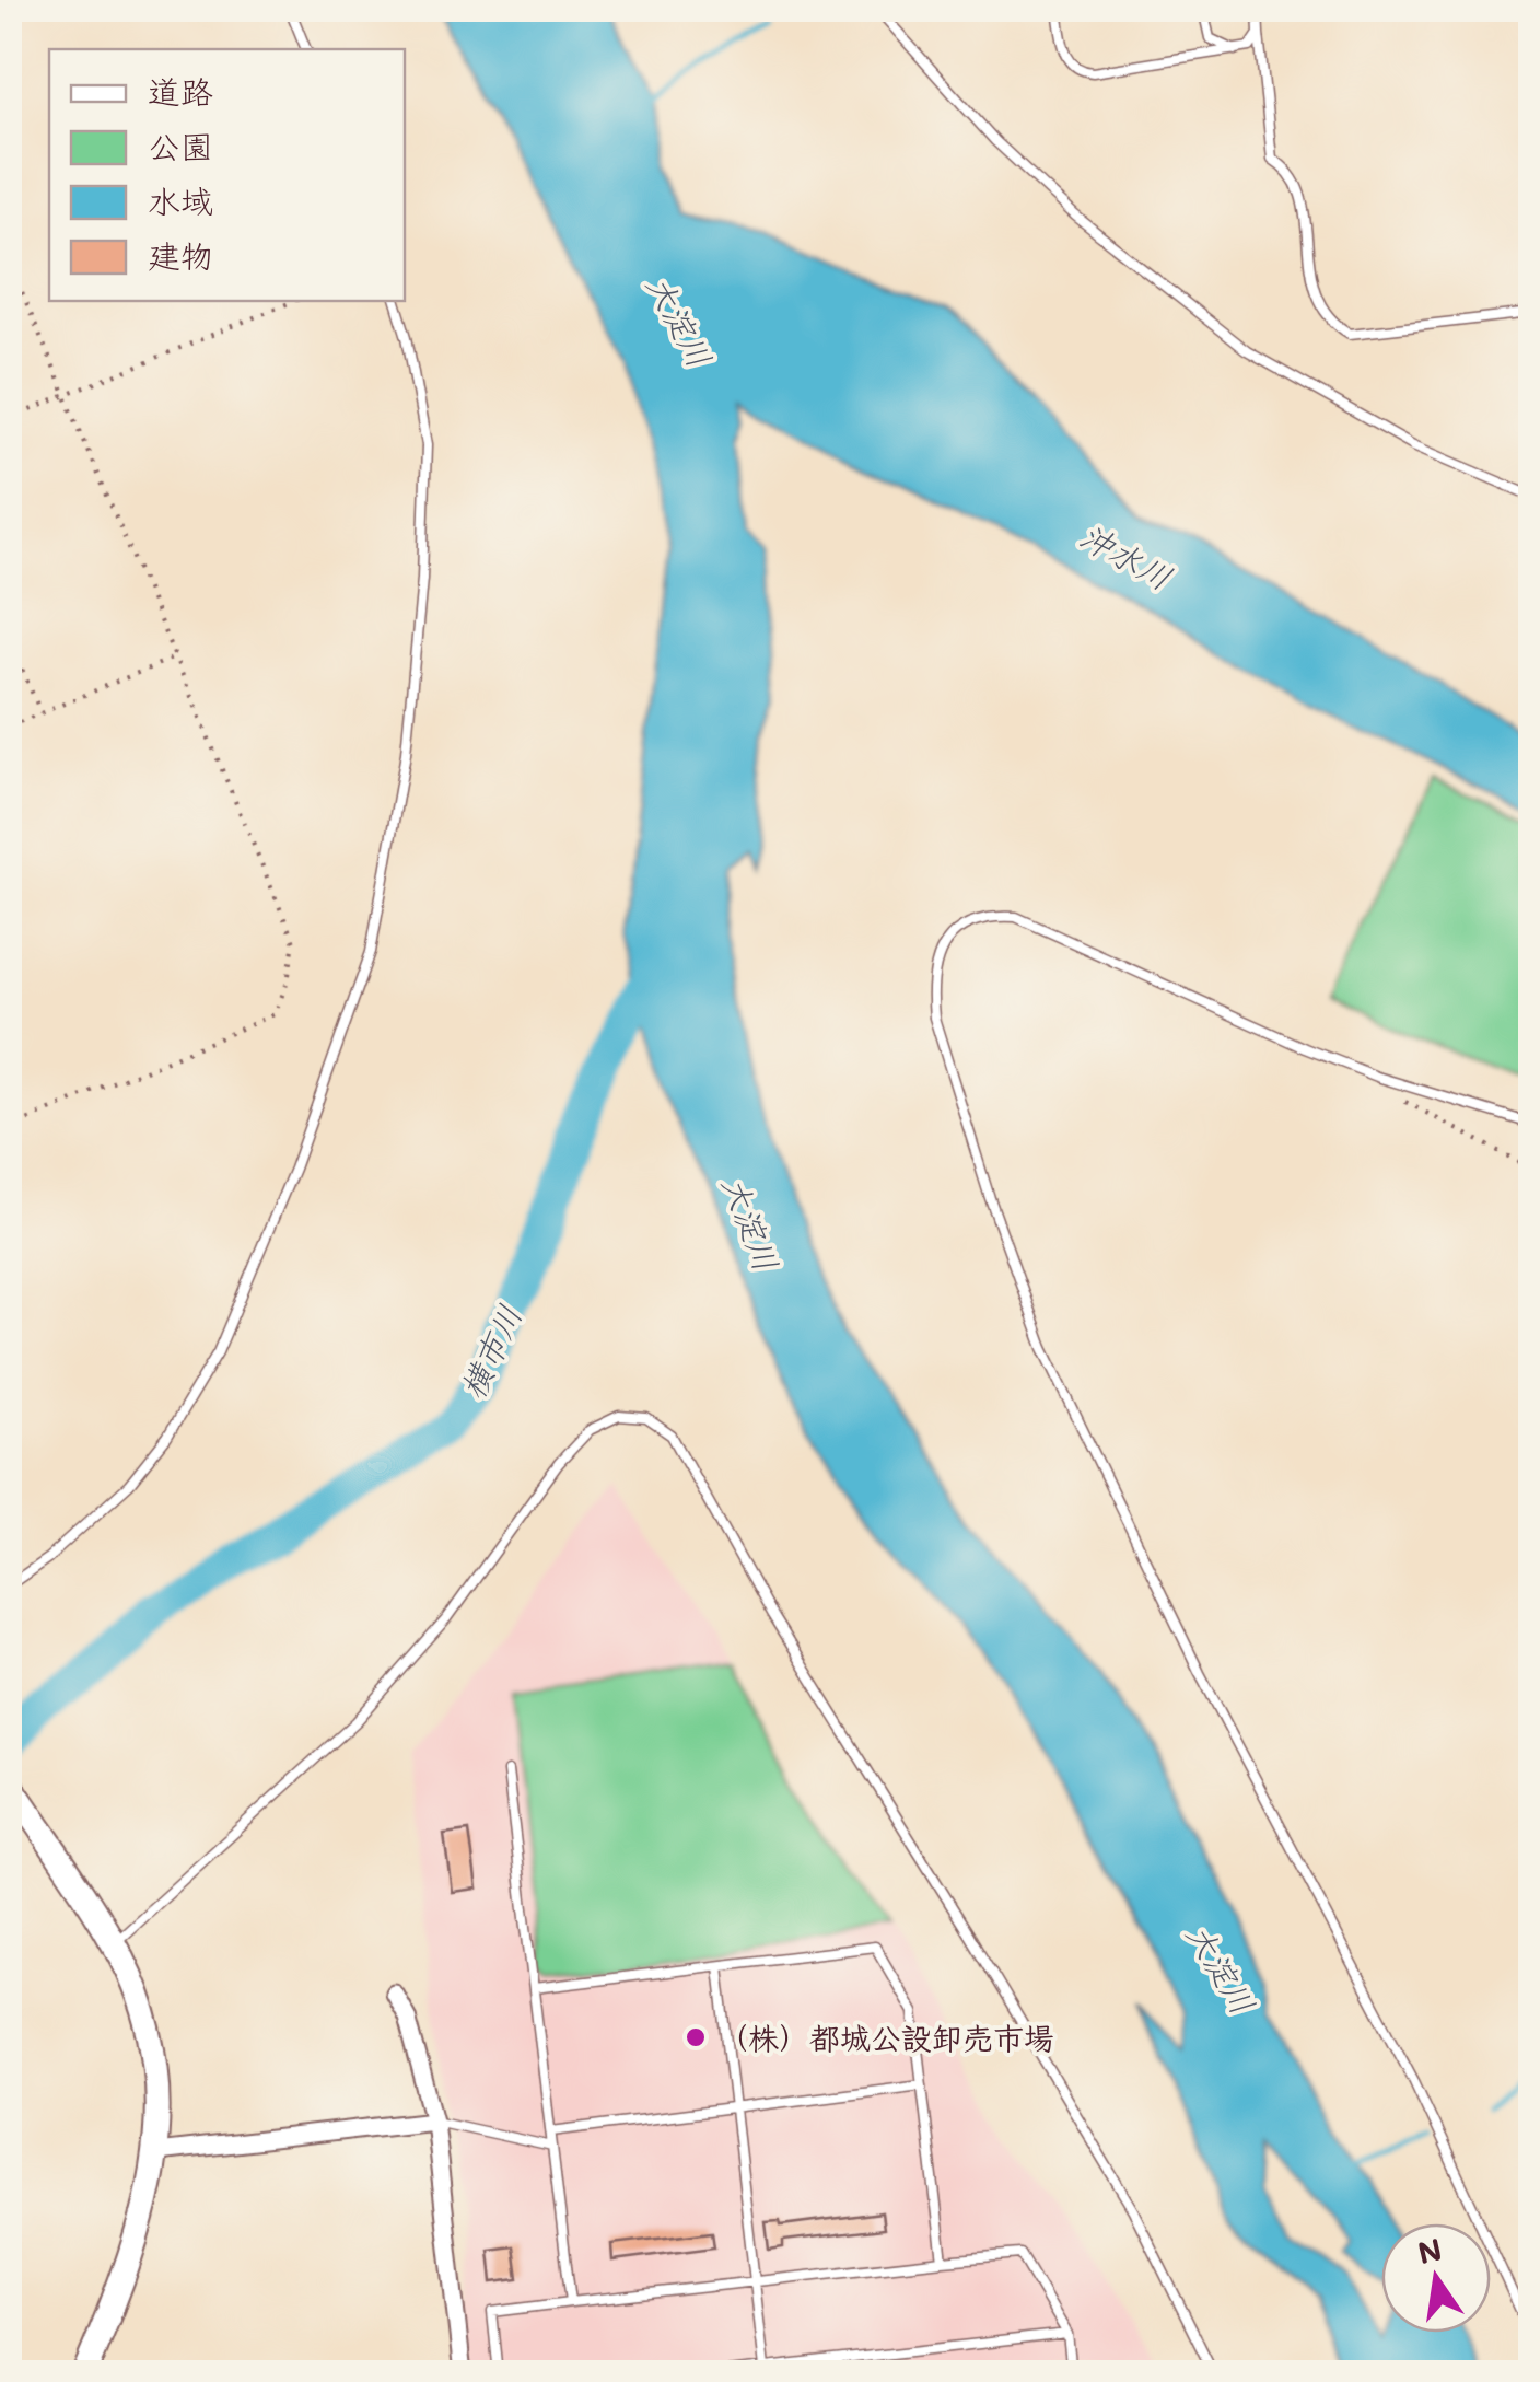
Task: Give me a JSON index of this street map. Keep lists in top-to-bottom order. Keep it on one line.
{"water":["大淀川","沖水川","横市川"],"places":["（株）都城公設卸売市場"],"legend":["道路","公園","水域","建物"],"north":"top"}
